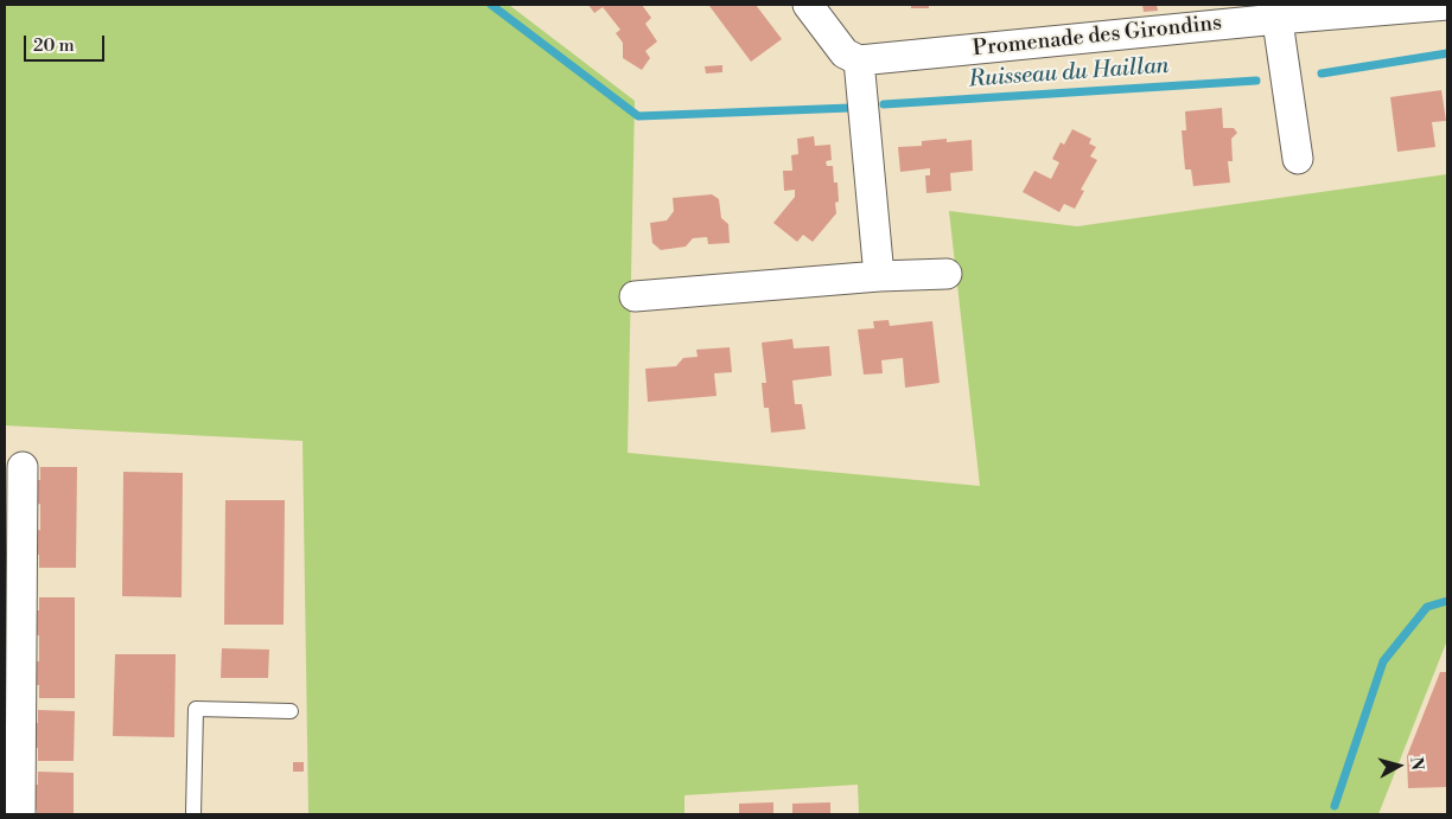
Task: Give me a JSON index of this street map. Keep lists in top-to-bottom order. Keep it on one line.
{"streets":{"street":["Promenade des Girondins"]},"water":["Ruisseau du Haillan"],"scale_bar":"20 m","north":"right"}
